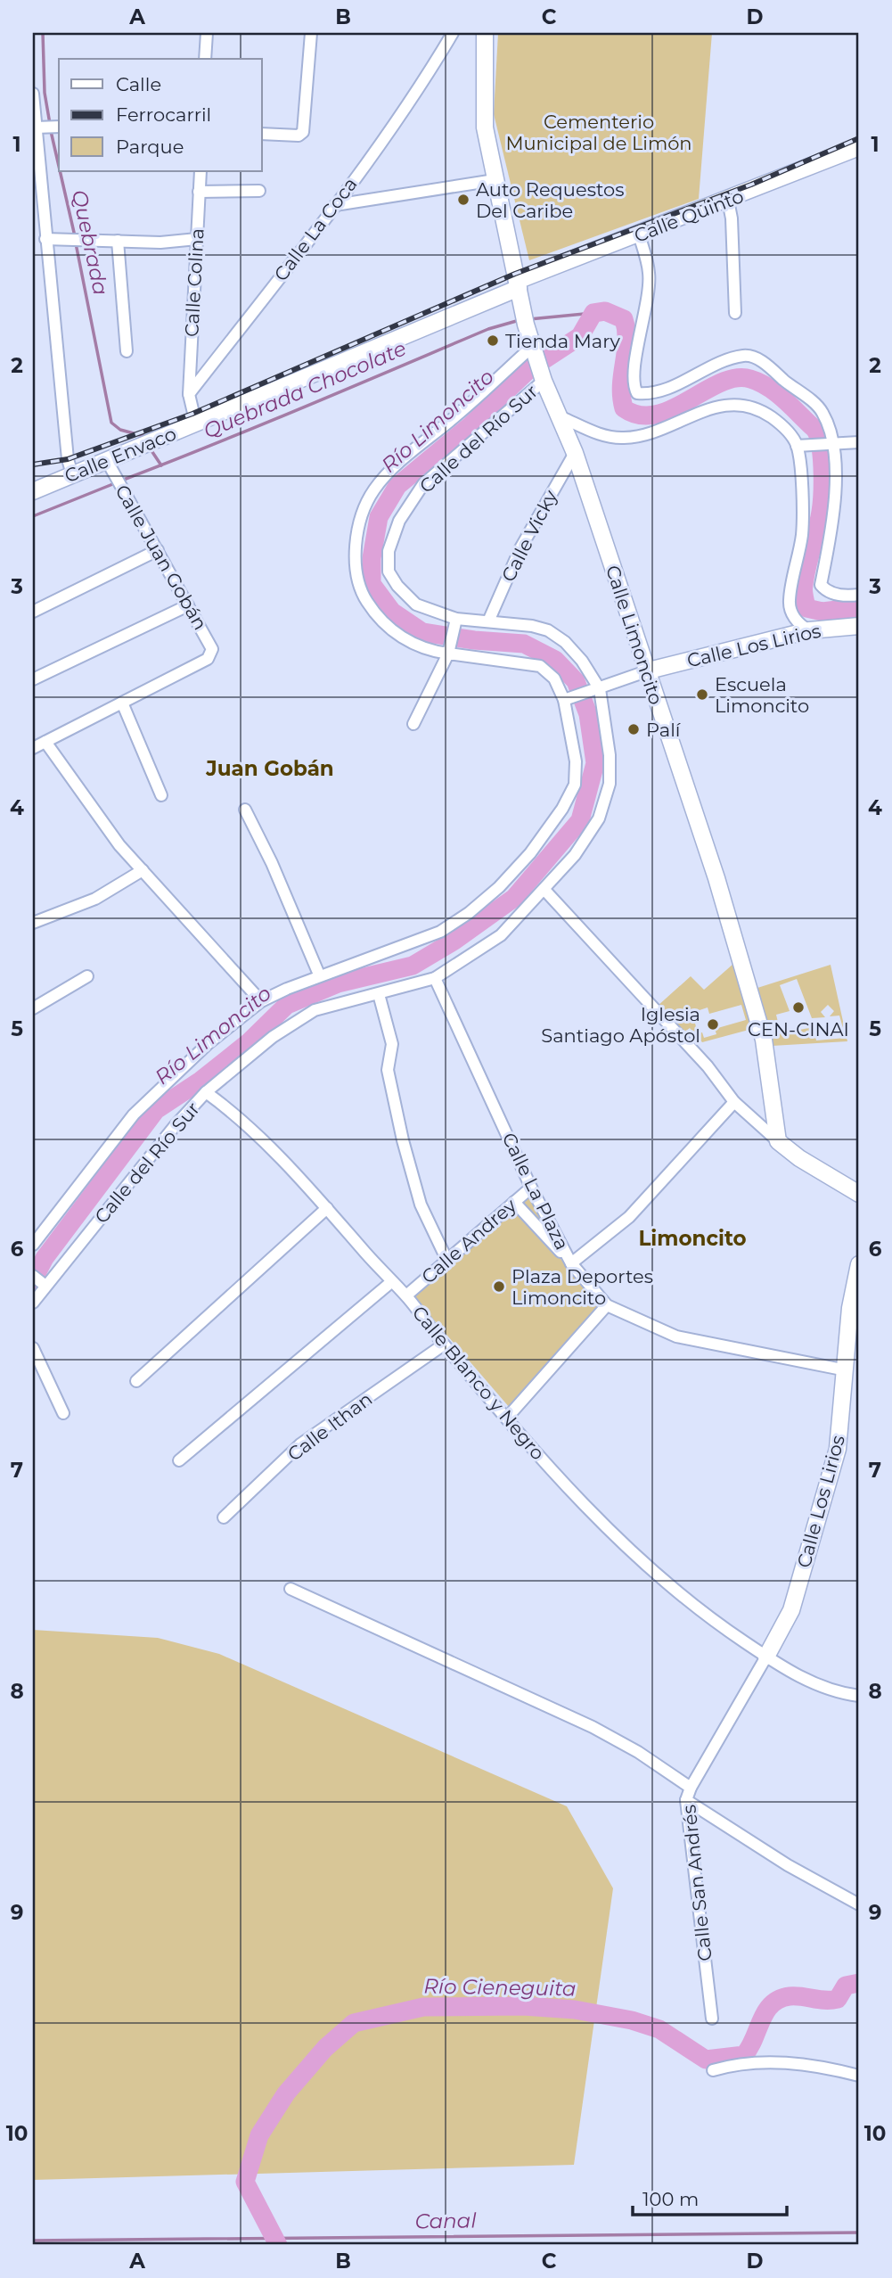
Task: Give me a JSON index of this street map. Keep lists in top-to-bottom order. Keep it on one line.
{"streets":{"street":["Calle Quinto","Calle La Coca","Calle Colina","Calle del Río Sur","Calle Envaco","Calle Vicky","Calle Juan Gobán","Calle Limoncito","Calle Los Lirios","Calle La Plaza","Calle Andrey","Calle Blanco y Negro","Calle Ithan","Calle San Andrés"]},"crossings":[["Calle Quinto","Calle Envaco"],["Calle Quinto","Calle Limoncito"],["Calle La Coca","Calle Colina"],["Calle del Río Sur","Calle Vicky"],["Calle del Río Sur","Calle Limoncito"],["Calle del Río Sur","Calle La Plaza"],["Calle del Río Sur","Calle Blanco y Negro"],["Calle Envaco","Calle Juan Gobán"],["Calle Envaco","Calle Limoncito"],["Calle Vicky","Calle Limoncito"],["Calle Limoncito","Calle Los Lirios"],["Calle Los Lirios","Calle La Plaza"],["Calle Los Lirios","Calle Blanco y Negro"],["Calle Los Lirios","Calle San Andrés"],["Calle La Plaza","Calle Andrey"],["Calle Andrey","Calle Blanco y Negro"],["Calle Blanco y Negro","Calle Ithan"],["Calle Blanco y Negro","Calle San Andrés"]],"districts":["Juan Gobán","Limoncito"],"water":["Quebrada","Quebrada Chocolate","Río Limoncito","Río Cieneguita","Canal"],"parks":["Cementerio Municipal de Limón"],"places":["Auto Requestos Del Caribe","Tienda Mary","Escuela Limoncito","Palí","CEN-CINAI","Iglesia Santiago Apóstol","Plaza Deportes Limoncito"],"legend":["Calle","Ferrocarril","Parque"],"scale_bar":"100 m","grid":{"columns":["A","B","C","D"],"rows":["1","2","3","4","5","6","7","8","9","10"]}}
